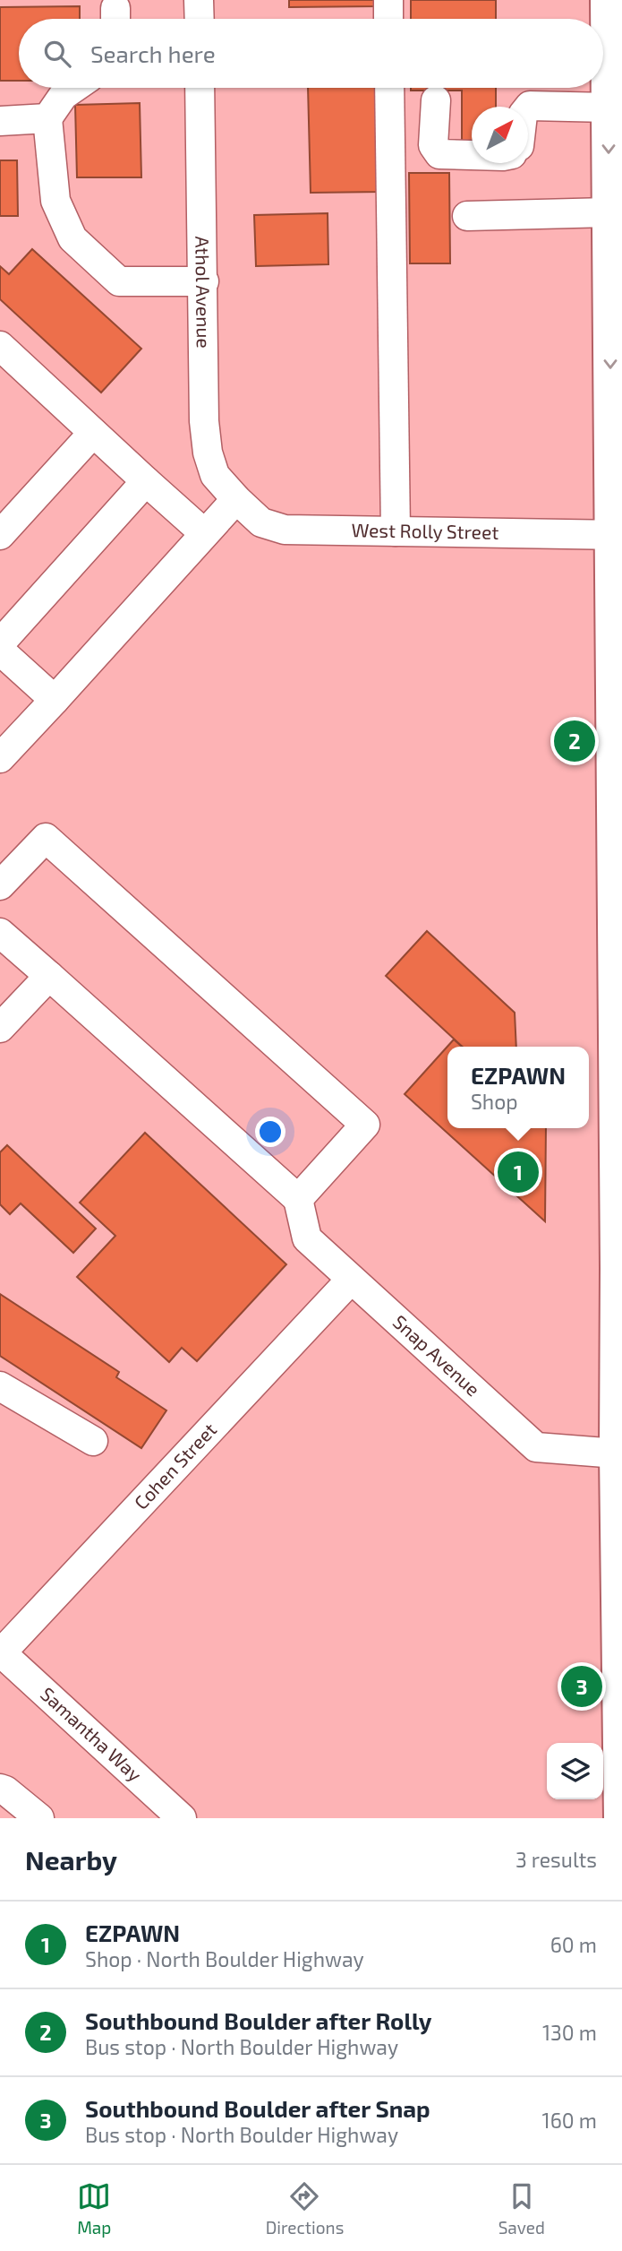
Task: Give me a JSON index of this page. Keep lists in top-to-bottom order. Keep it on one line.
{"streets":{"street":["Athol Avenue","West Rolly Street","Snap Avenue","Cohen Street","Samantha Way"]},"crossings":[["Athol Avenue","West Rolly Street"],["Snap Avenue","Cohen Street"],["Cohen Street","Samantha Way"]],"north":"top right","page":{"search":"Search here","pins":["2","1","3"],"popup":["EZPAWN","Shop"],"heading":["Nearby","3 results"],"list":[{"mark":"1","name":"EZPAWN","note":"Shop · North Boulder Highway","value":"60 m"},{"mark":"2","name":"Southbound Boulder after Rolly","note":"Bus stop · North Boulder Highway","value":"130 m"},{"mark":"3","name":"Southbound Boulder after Snap","note":"Bus stop · North Boulder Highway","value":"160 m"}],"nav":["Map","Directions","Saved"]}}
